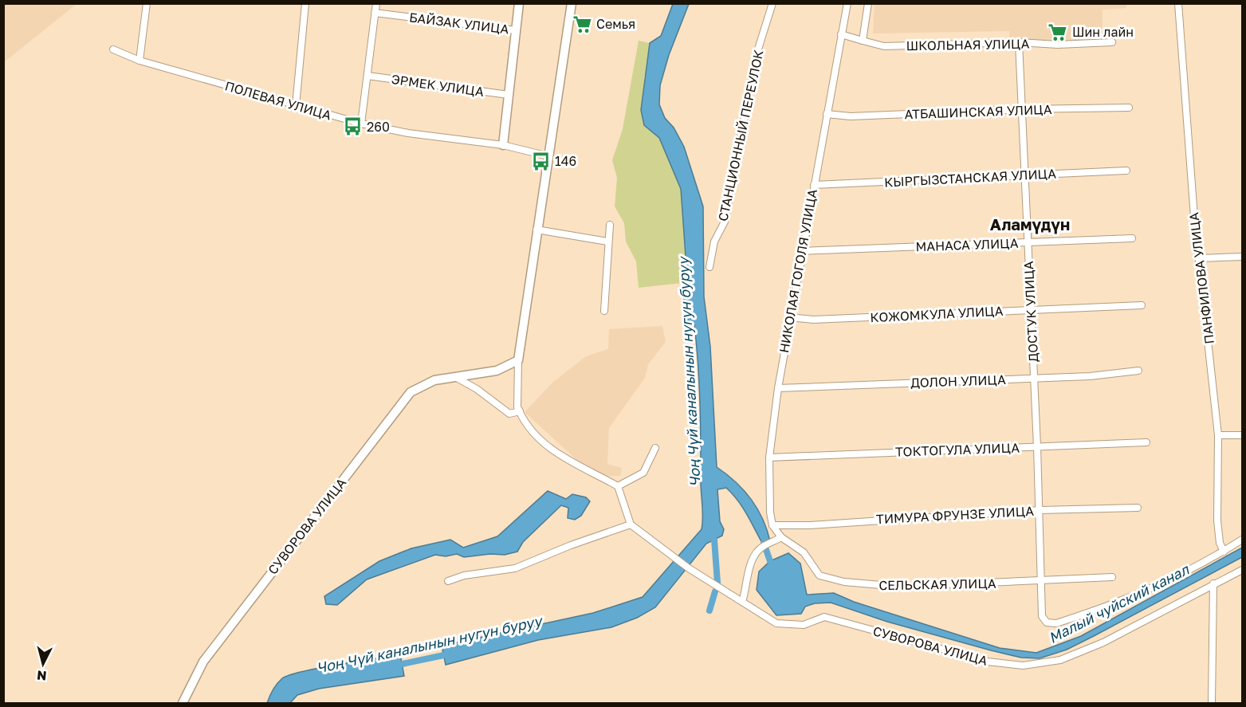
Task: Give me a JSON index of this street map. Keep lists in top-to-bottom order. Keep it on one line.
{"streets":{"street":["БАЙЗАК УЛИЦА","ШКОЛЬНАЯ УЛИЦА","ЭРМЕК УЛИЦА","ПОЛЕВАЯ УЛИЦА","АТБАШИНСКАЯ УЛИЦА","СТАНЦИОННЫЙ ПЕРЕУЛОК","КЫРГЫЗСТАНСКАЯ УЛИЦА","МАНАСА УЛИЦА","НИКОЛАЯ ГОГОЛЯ УЛИЦА","ПАНФИЛОВА УЛИЦА","ДОСТУК УЛИЦА","КОЖОМКУЛА УЛИЦА","ДОЛОН УЛИЦА","ТОКТОГУЛА УЛИЦА","ТИМУРА ФРУНЗЕ УЛИЦА","СУВОРОВА УЛИЦА","СЕЛЬСКАЯ УЛИЦА"]},"crossings":[["ШКОЛЬНАЯ УЛИЦА","НИКОЛАЯ ГОГОЛЯ УЛИЦА"],["ШКОЛЬНАЯ УЛИЦА","ДОСТУК УЛИЦА"],["АТБАШИНСКАЯ УЛИЦА","НИКОЛАЯ ГОГОЛЯ УЛИЦА"],["АТБАШИНСКАЯ УЛИЦА","ДОСТУК УЛИЦА"],["КЫРГЫЗСТАНСКАЯ УЛИЦА","НИКОЛАЯ ГОГОЛЯ УЛИЦА"],["КЫРГЫЗСТАНСКАЯ УЛИЦА","ДОСТУК УЛИЦА"],["МАНАСА УЛИЦА","НИКОЛАЯ ГОГОЛЯ УЛИЦА"],["МАНАСА УЛИЦА","ДОСТУК УЛИЦА"],["НИКОЛАЯ ГОГОЛЯ УЛИЦА","КОЖОМКУЛА УЛИЦА"],["НИКОЛАЯ ГОГОЛЯ УЛИЦА","ДОЛОН УЛИЦА"],["НИКОЛАЯ ГОГОЛЯ УЛИЦА","ТОКТОГУЛА УЛИЦА"],["НИКОЛАЯ ГОГОЛЯ УЛИЦА","ТИМУРА ФРУНЗЕ УЛИЦА"],["ПАНФИЛОВА УЛИЦА","ДОСТУК УЛИЦА"],["ДОСТУК УЛИЦА","КОЖОМКУЛА УЛИЦА"],["ДОСТУК УЛИЦА","ДОЛОН УЛИЦА"],["ДОСТУК УЛИЦА","ТОКТОГУЛА УЛИЦА"],["ДОСТУК УЛИЦА","ТИМУРА ФРУНЗЕ УЛИЦА"],["ДОСТУК УЛИЦА","СЕЛЬСКАЯ УЛИЦА"]],"districts":["Аламүдүн"],"water":["Чоң Чүй каналынын нугун буруу","Малый чуйский канал"],"places":{"supermarket":["Семья","Шин лайн"],"bus stop":["260","146"]},"north":"bottom"}
